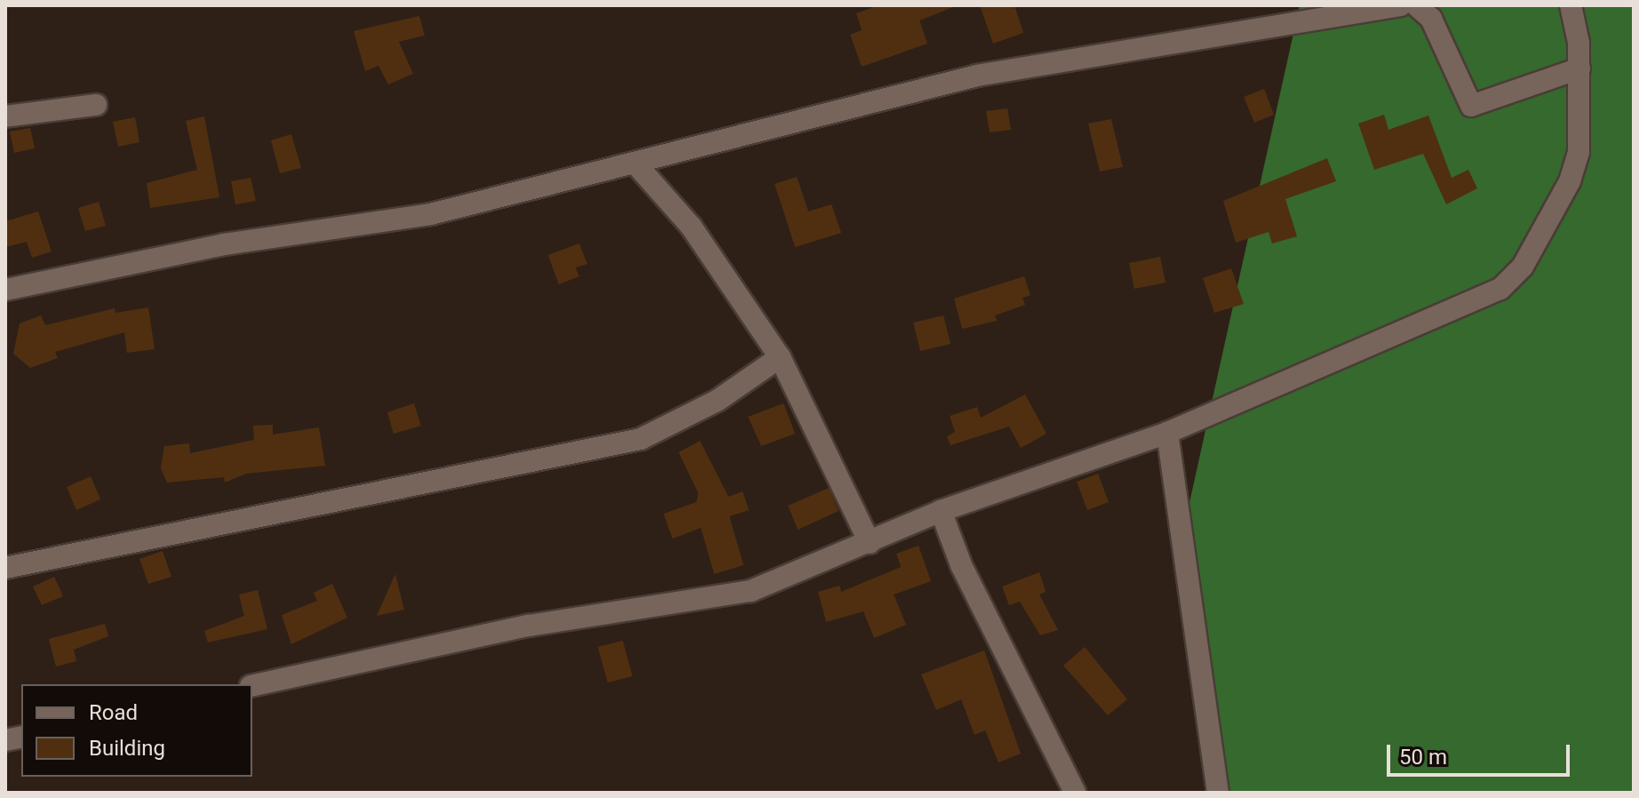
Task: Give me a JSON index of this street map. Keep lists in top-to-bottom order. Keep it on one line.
{"legend":["Road","Building"],"scale_bar":"50 m"}
